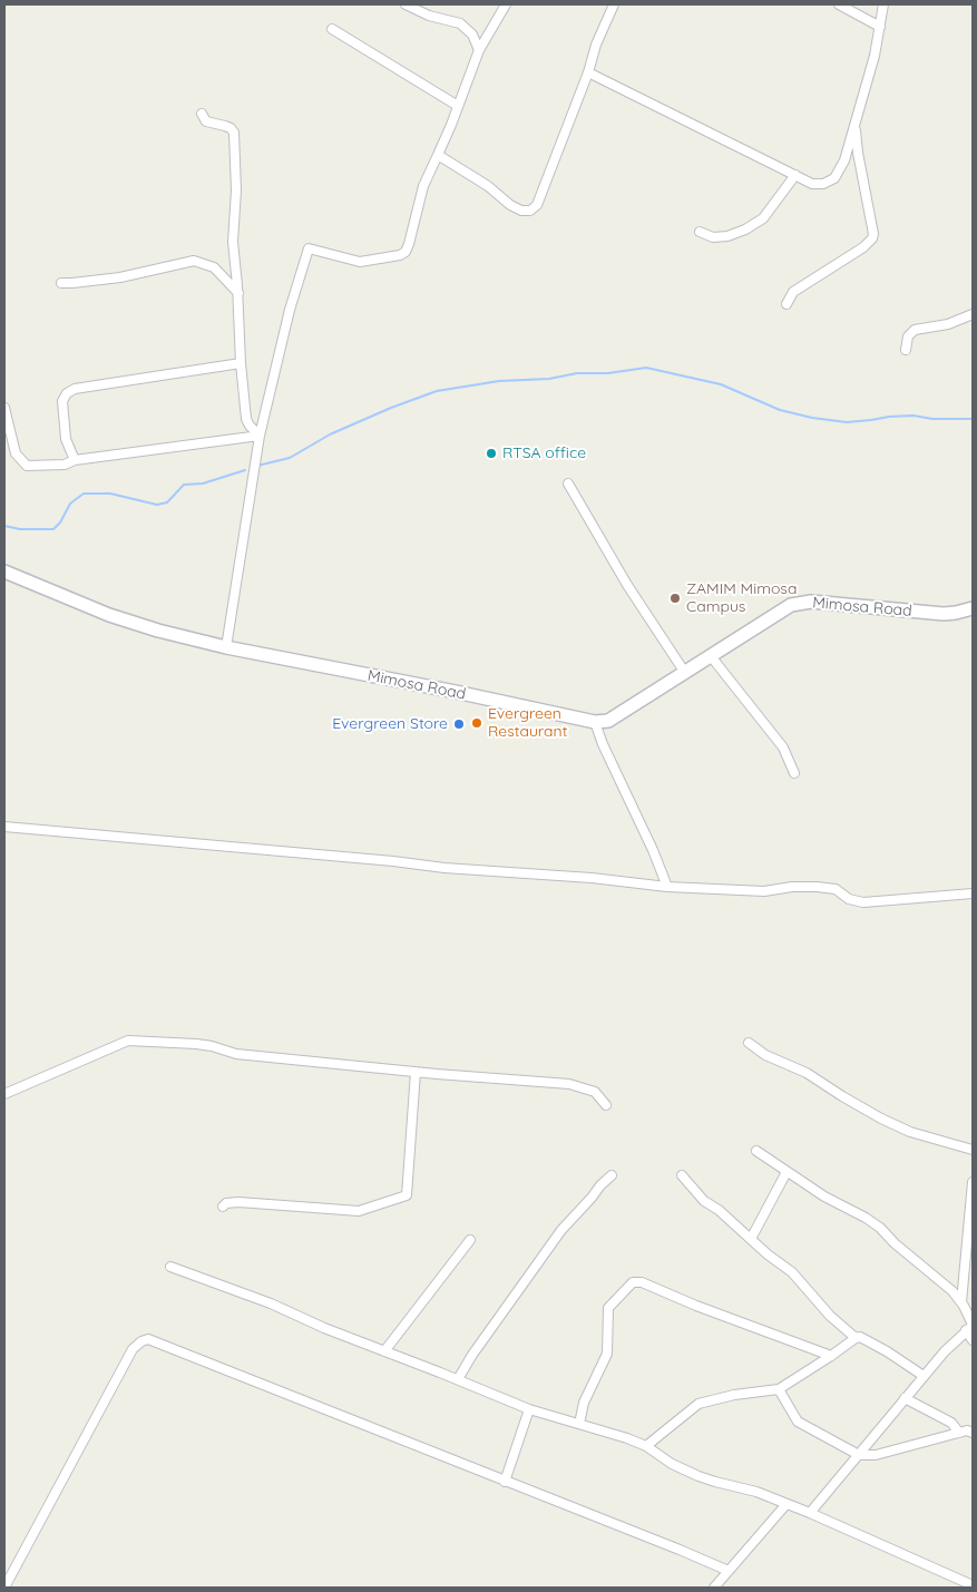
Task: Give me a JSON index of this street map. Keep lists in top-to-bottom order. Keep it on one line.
{"streets":{"street":["Mimosa Road"]},"places":["RTSA office","ZAMIM Mimosa Campus","Evergreen Restaurant","Evergreen Store"]}
